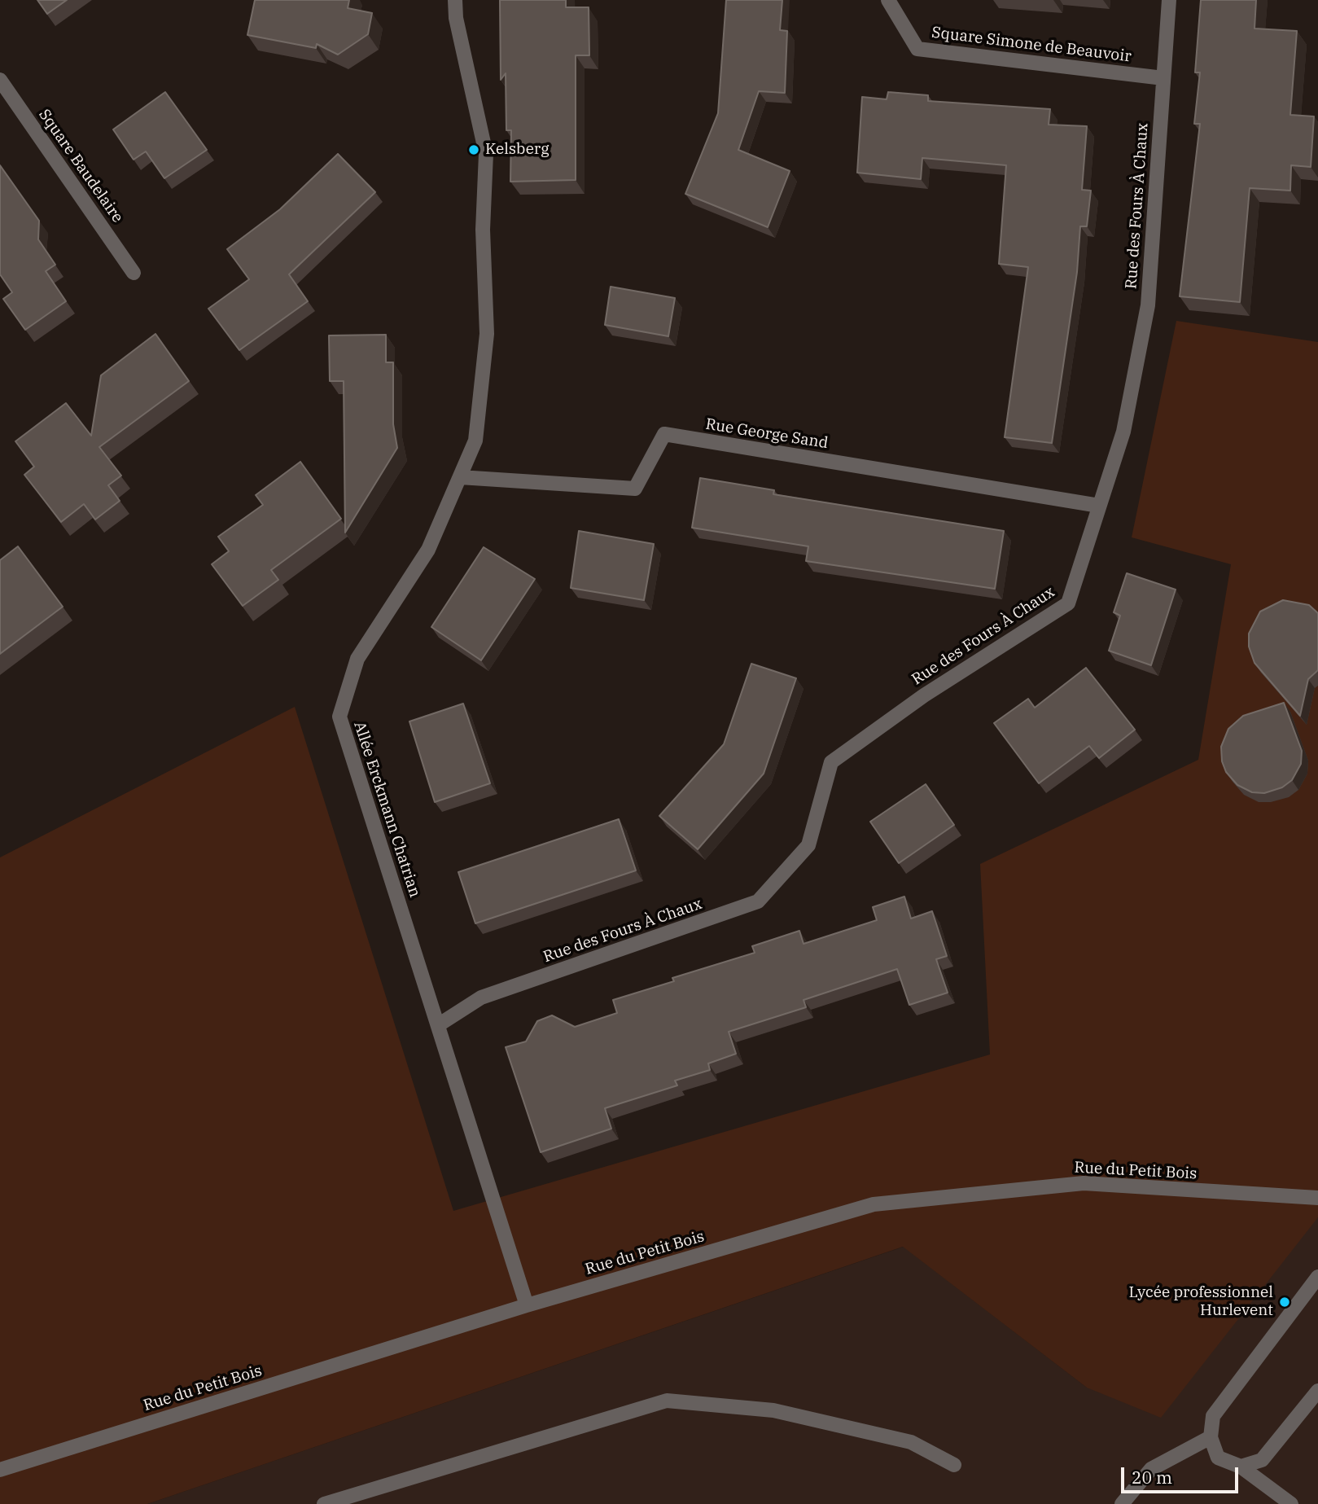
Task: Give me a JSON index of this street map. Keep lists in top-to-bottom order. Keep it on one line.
{"streets":{"street":["Square Simone de Beauvoir","Square Baudelaire","Rue des Fours À Chaux","Rue George Sand","Allée Erckmann Chatrian","Rue du Petit Bois"]},"crossings":[["Square Simone de Beauvoir","Rue des Fours À Chaux"],["Rue des Fours À Chaux","Rue George Sand"],["Rue des Fours À Chaux","Allée Erckmann Chatrian"],["Rue George Sand","Allée Erckmann Chatrian"],["Allée Erckmann Chatrian","Rue du Petit Bois"]],"places":["Kelsberg","Lycée professionnel Hurlevent"],"scale_bar":"20 m"}
